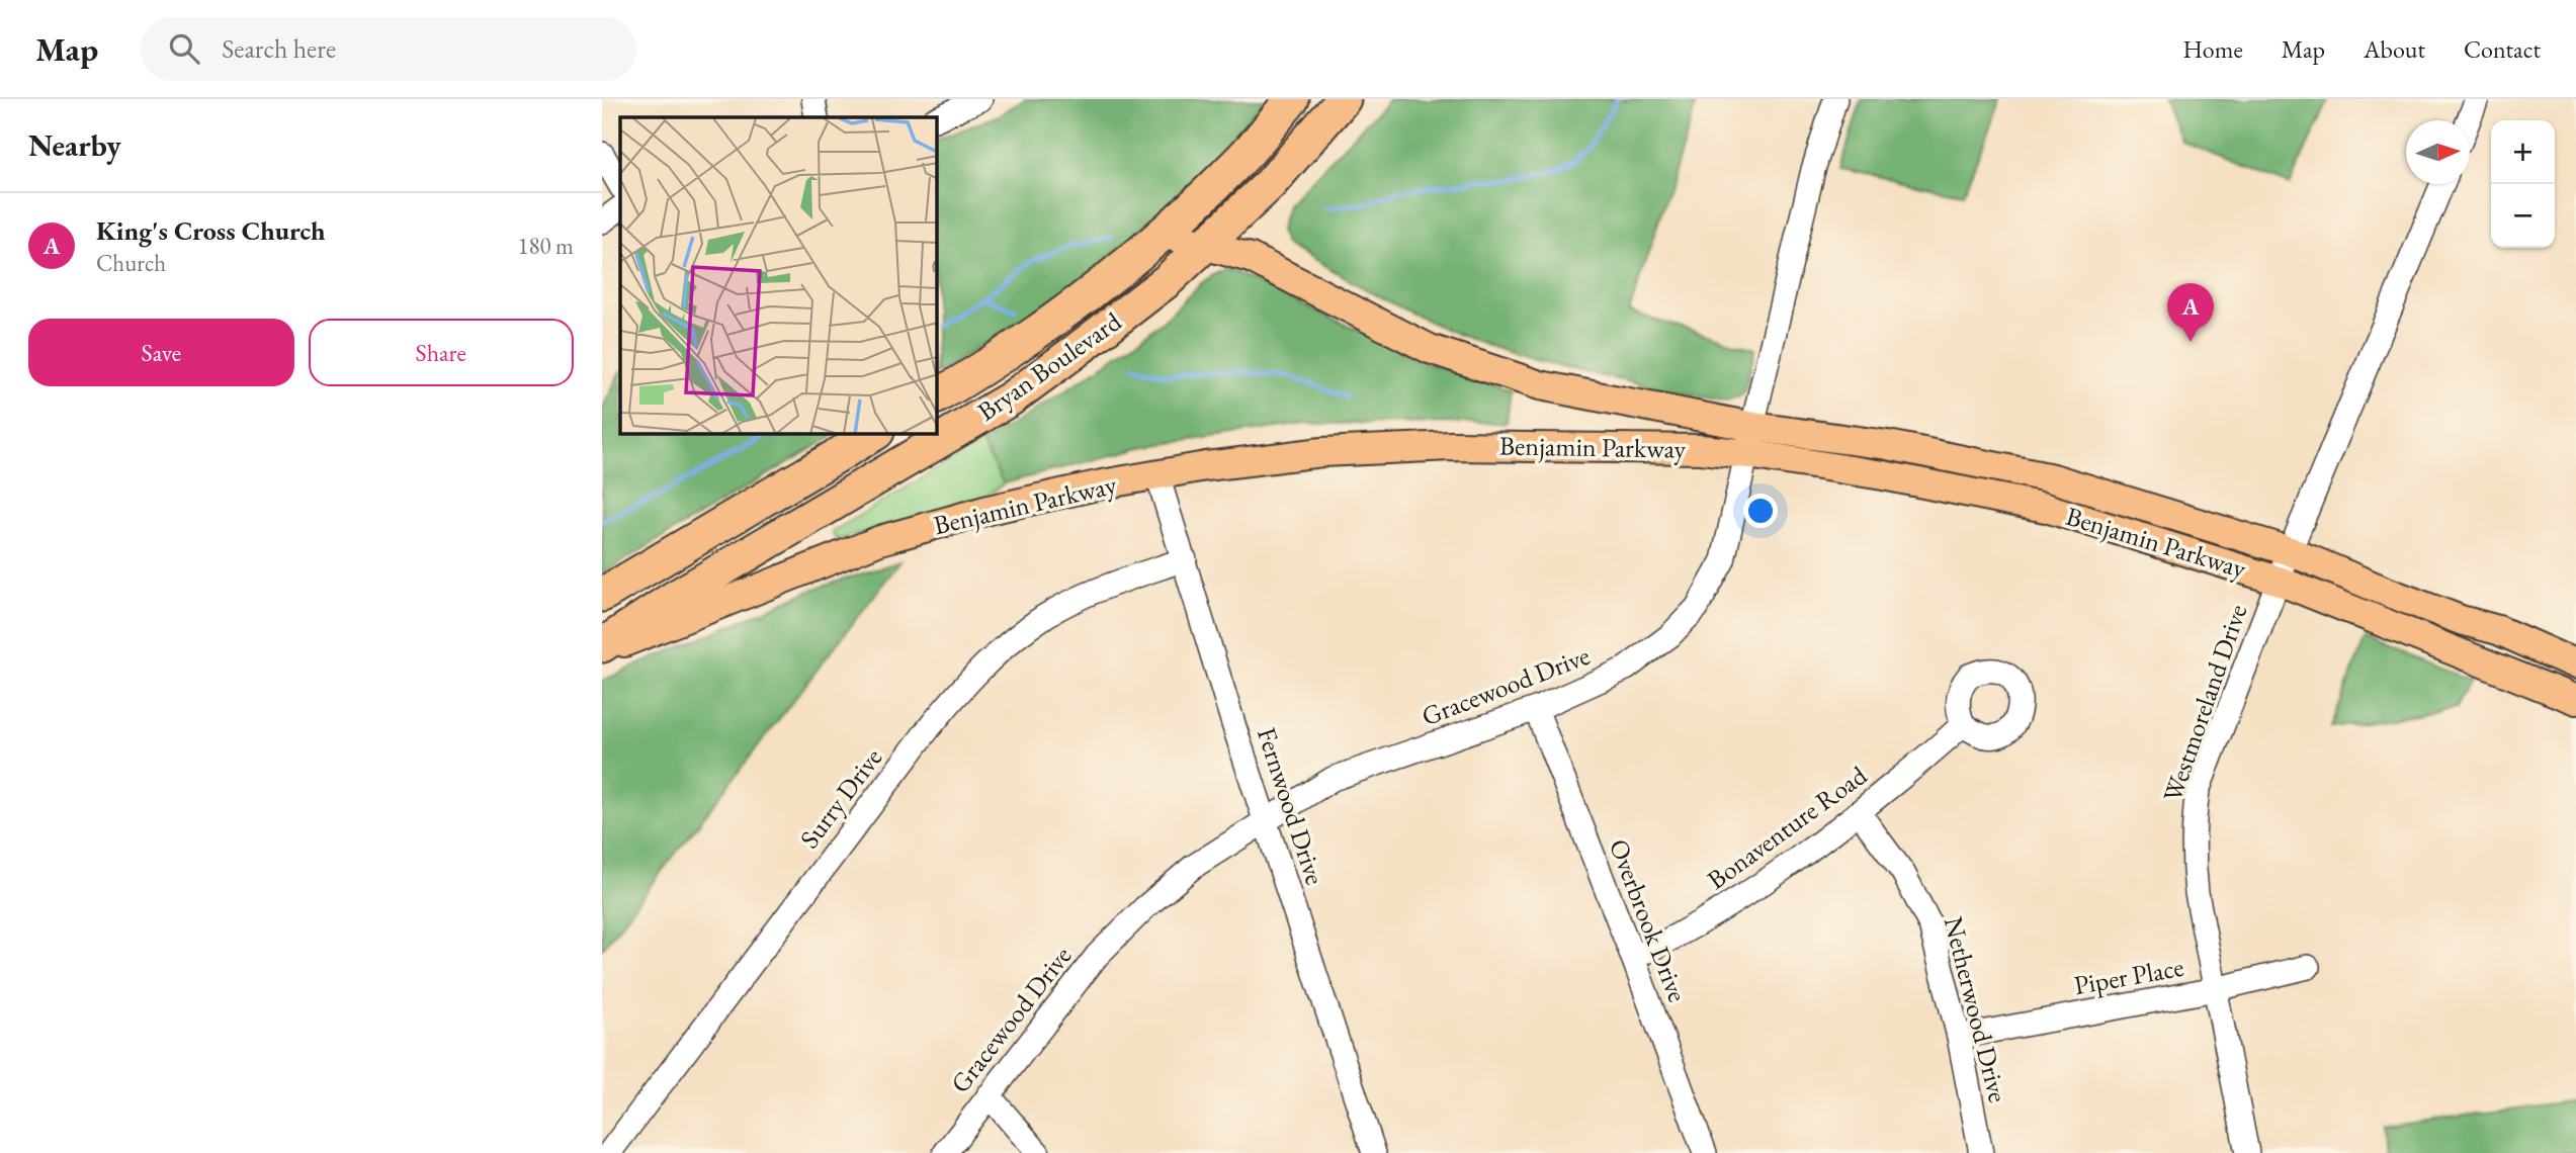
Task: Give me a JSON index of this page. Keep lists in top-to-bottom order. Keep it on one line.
{"streets":{"highway":["Bryan Boulevard"],"main road":["Benjamin Parkway"],"street":["Gracewood Drive","Westmoreland Drive","Surry Drive","Fernwood Drive","Bonaventure Road","Overbrook Drive","Piper Place","Netherwood Drive"]},"crossings":[["Bryan Boulevard","Benjamin Parkway"],["Benjamin Parkway","Gracewood Drive"],["Benjamin Parkway","Westmoreland Drive"],["Benjamin Parkway","Fernwood Drive"],["Gracewood Drive","Fernwood Drive"],["Gracewood Drive","Overbrook Drive"],["Westmoreland Drive","Piper Place"],["Surry Drive","Fernwood Drive"],["Bonaventure Road","Overbrook Drive"],["Bonaventure Road","Netherwood Drive"],["Piper Place","Netherwood Drive"]],"north":"right","page":{"header":"Map","search":"Search here","nav":["Home","Map","About","Contact"],"heading":"Nearby","map_buttons":["+","−"],"list":[{"mark":"A","name":"King's Cross Church","note":"Church","value":"180 m"}],"pins":"A","buttons":["Save","Share"]}}
